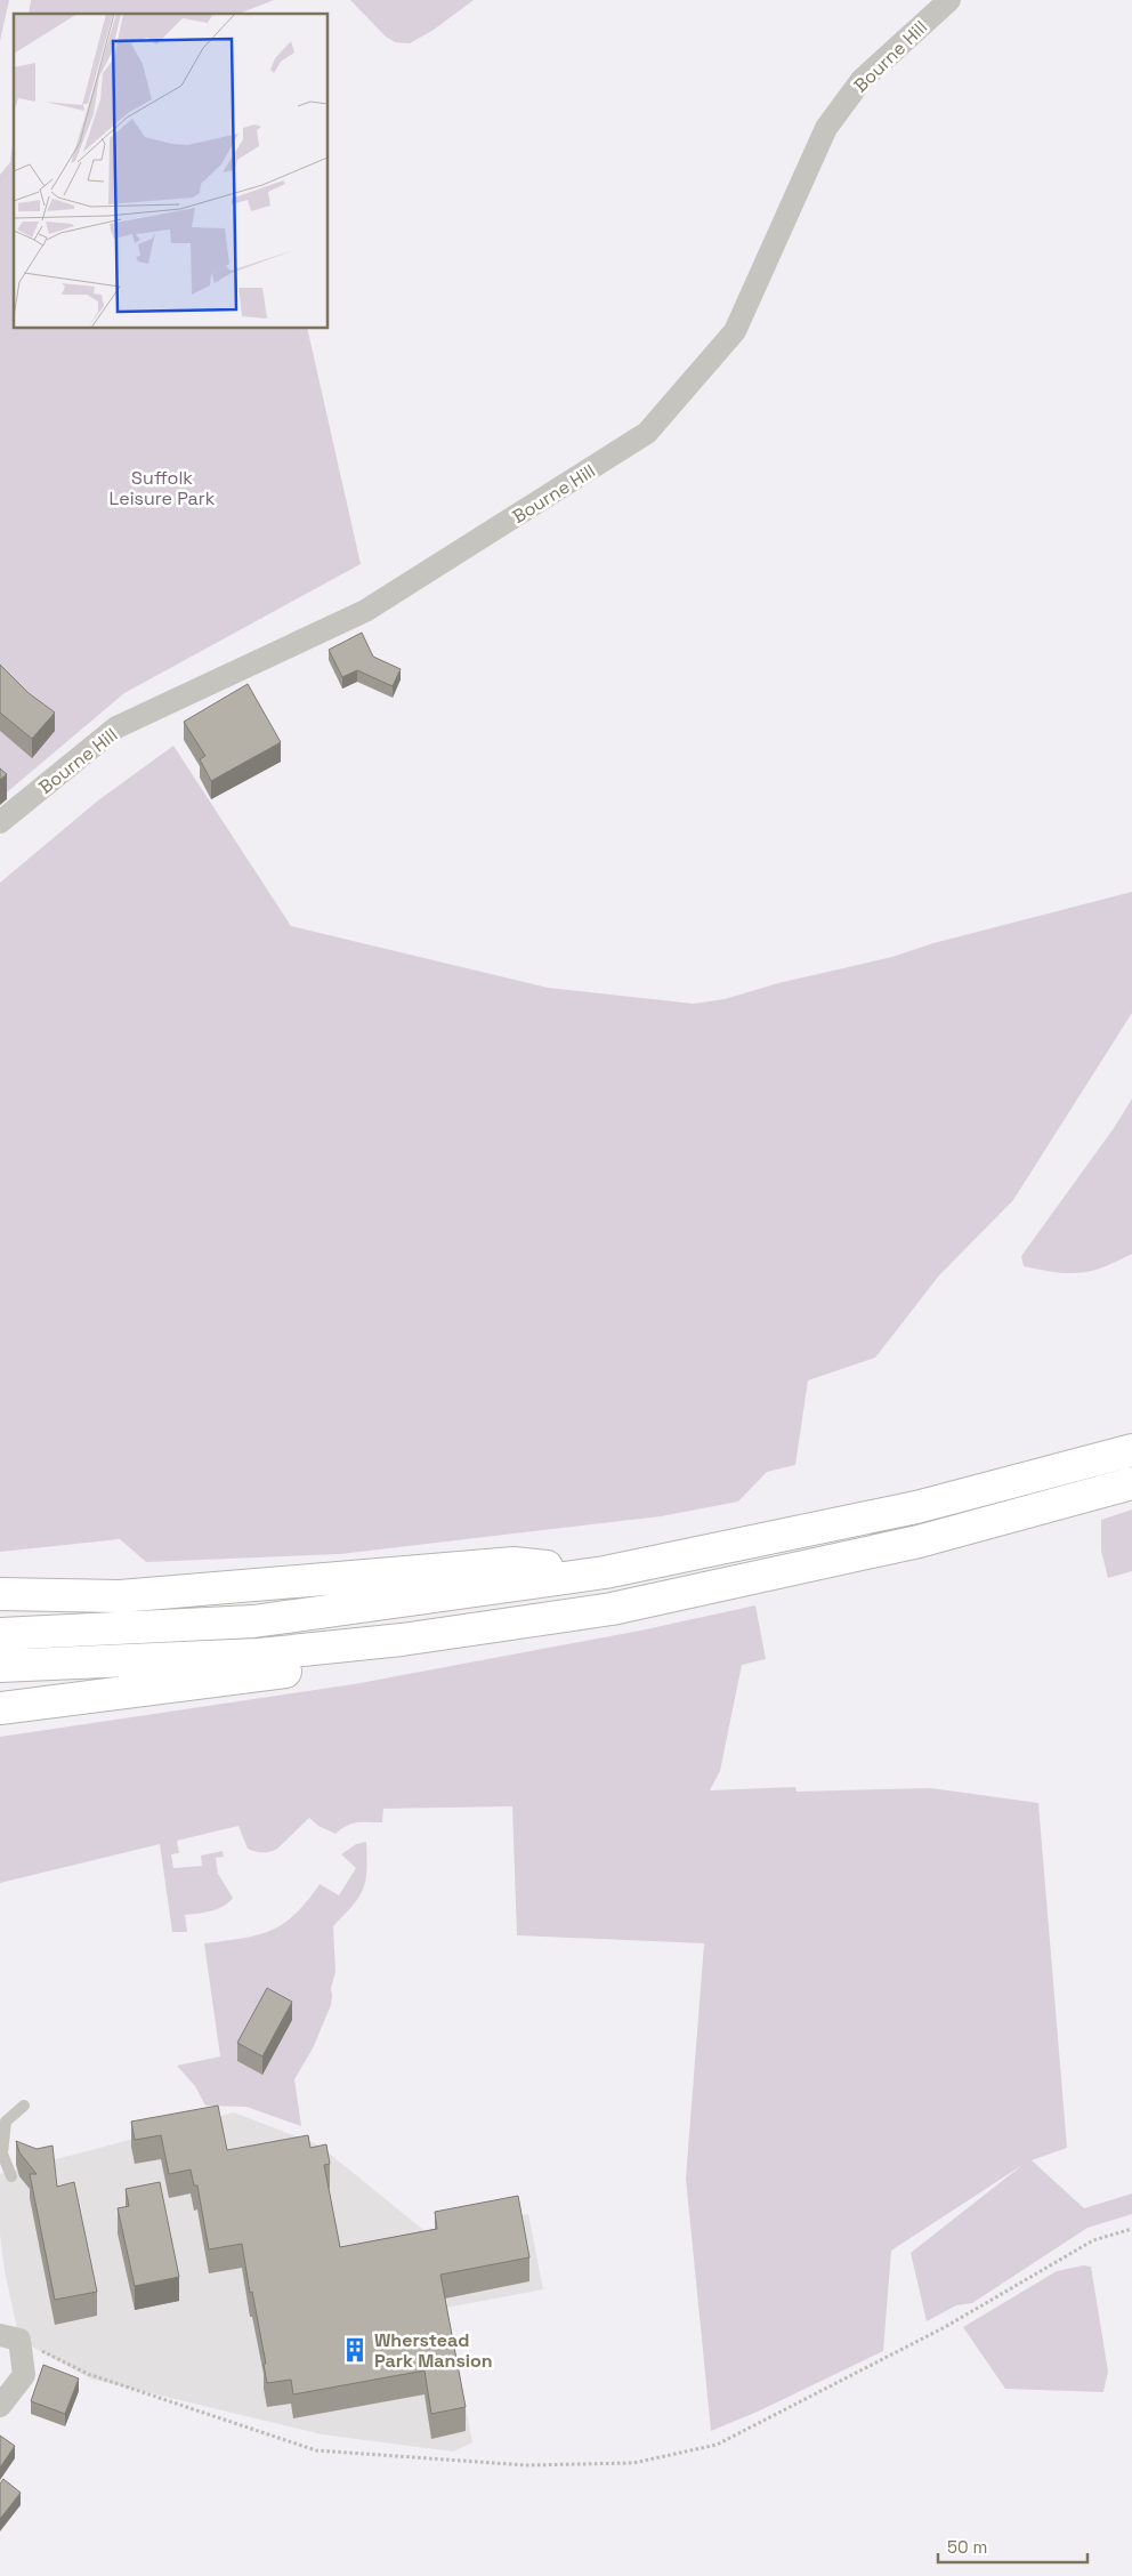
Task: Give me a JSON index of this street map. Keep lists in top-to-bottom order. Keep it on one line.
{"streets":{"street":["Bourne Hill"]},"parks":["Suffolk Leisure Park"],"places":{"building":["Wherstead Park Mansion"]},"scale_bar":"50 m"}
